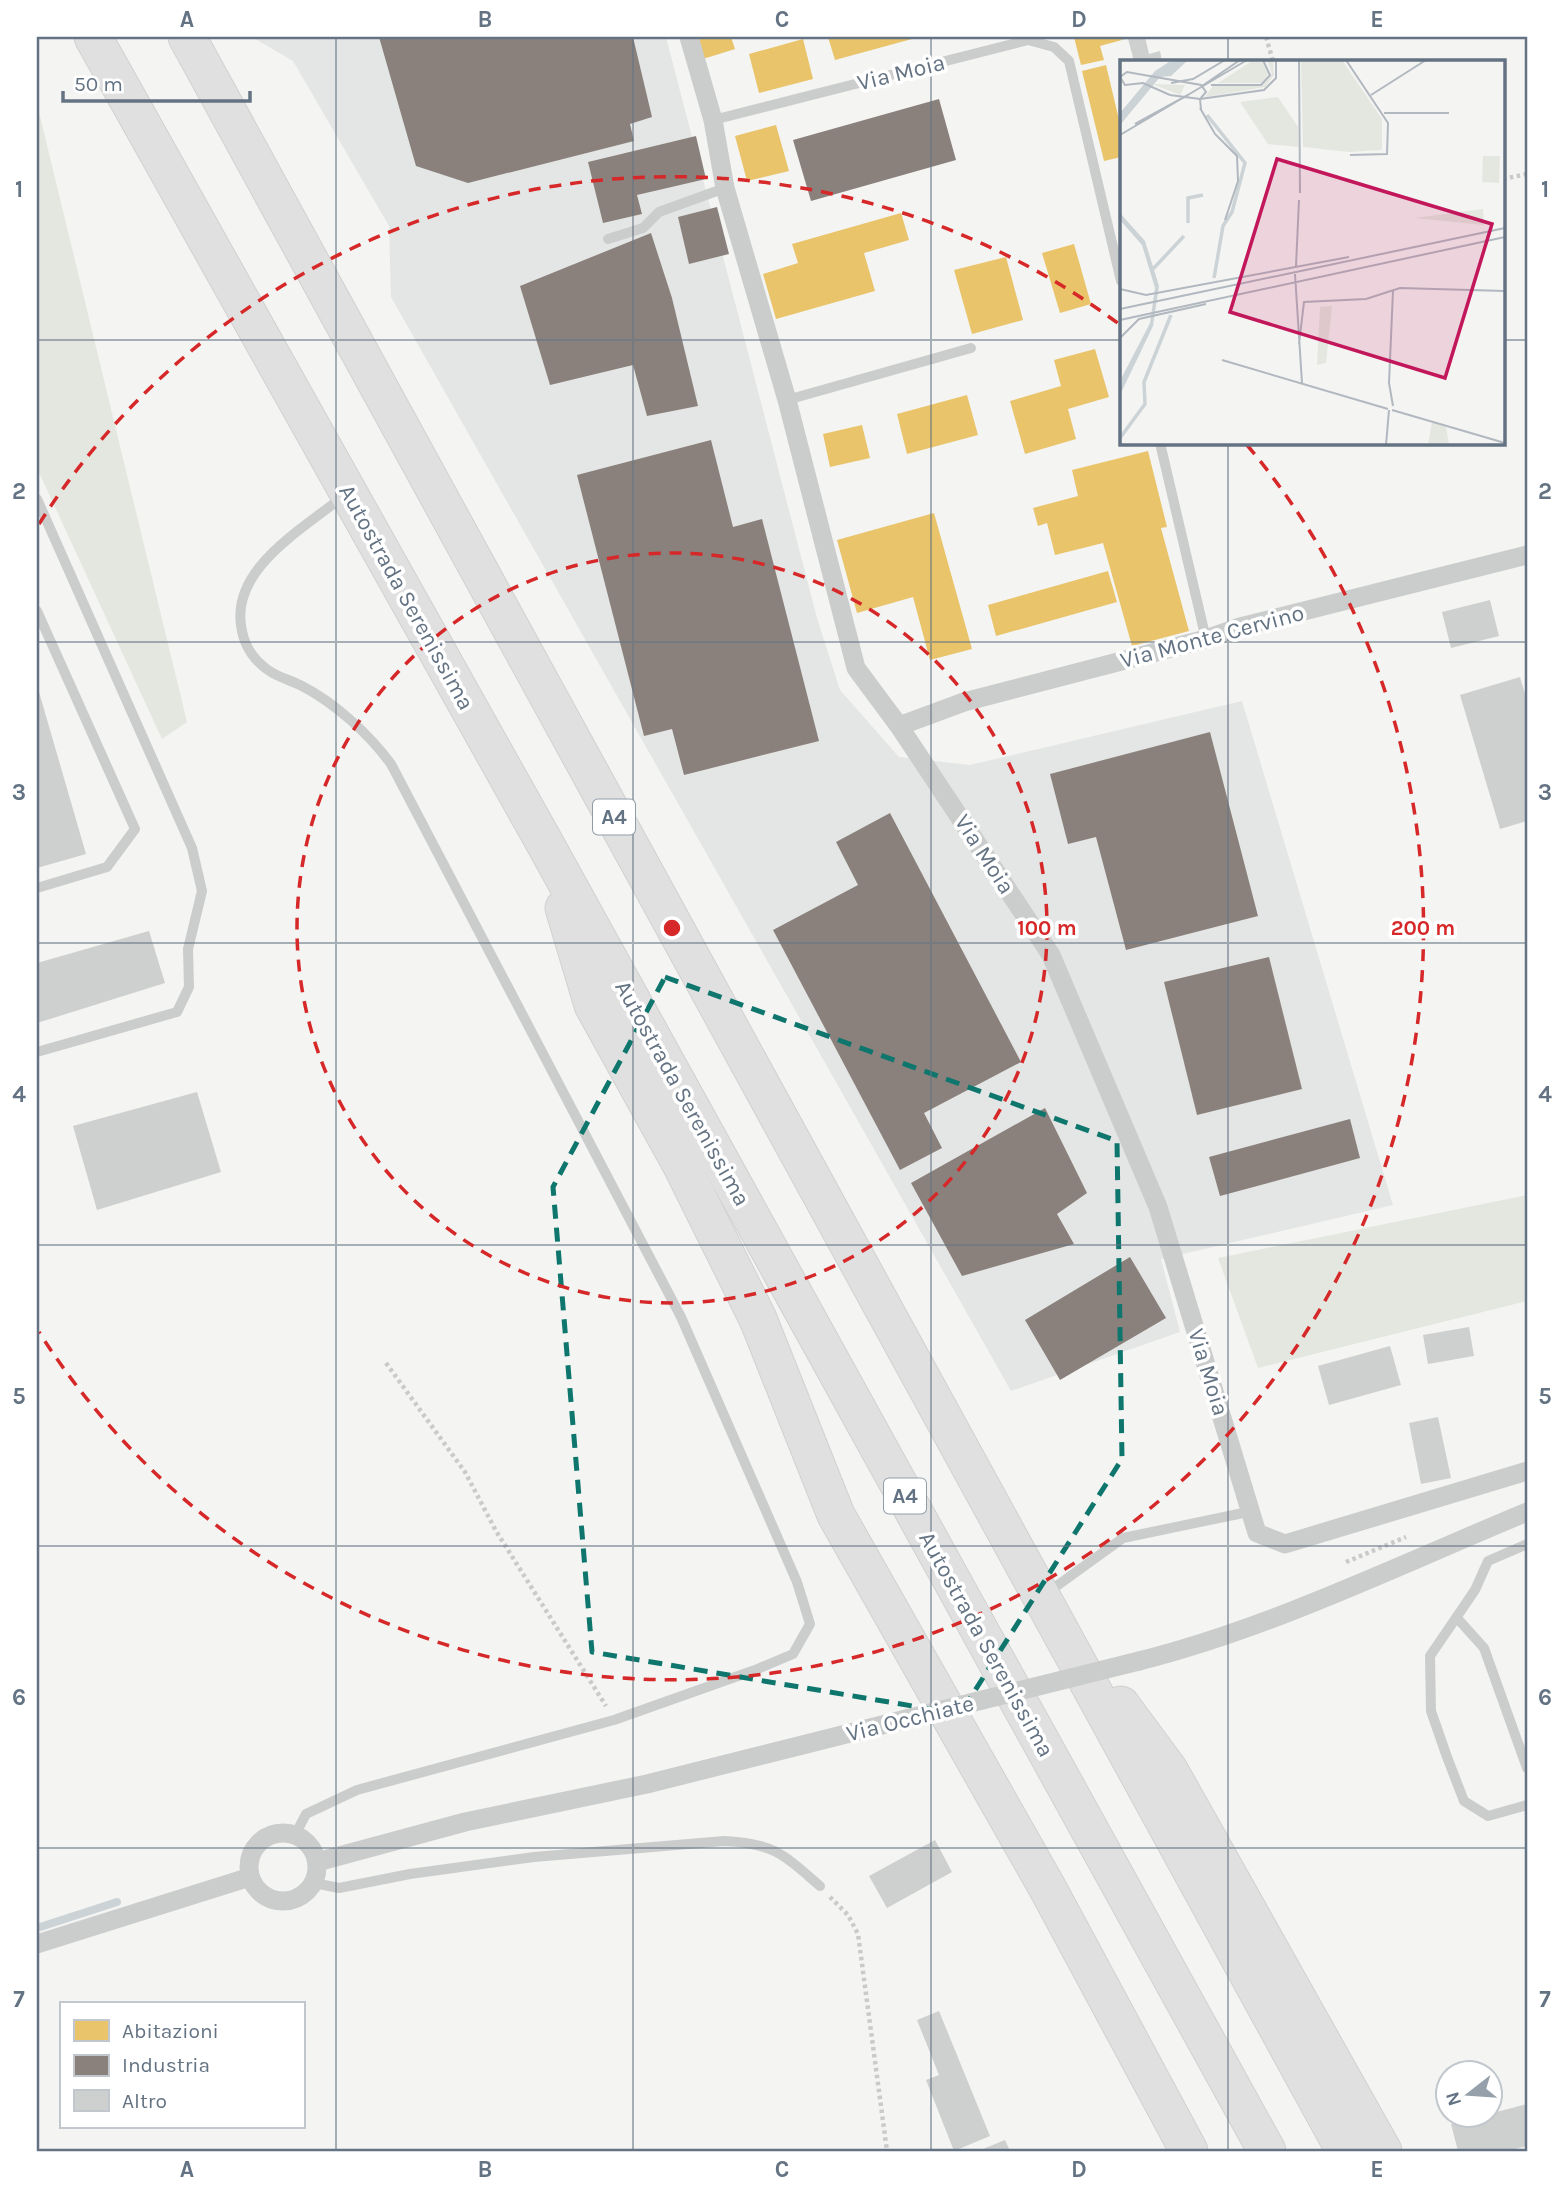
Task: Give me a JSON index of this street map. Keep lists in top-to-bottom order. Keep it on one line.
{"streets":{"highway":["Autostrada Serenissima","A4"],"street":["Via Moia","Via Monte Cervino","Via Occhiate"]},"crossings":[["Via Moia","Via Monte Cervino"]],"legend":["Abitazioni","Industria","Altro"],"scale_bar":"50 m","north":"left","grid":{"columns":["A","B","C","D","E"],"rows":["1","2","3","4","5","6","7"]},"rings":["100 m","200 m"]}
